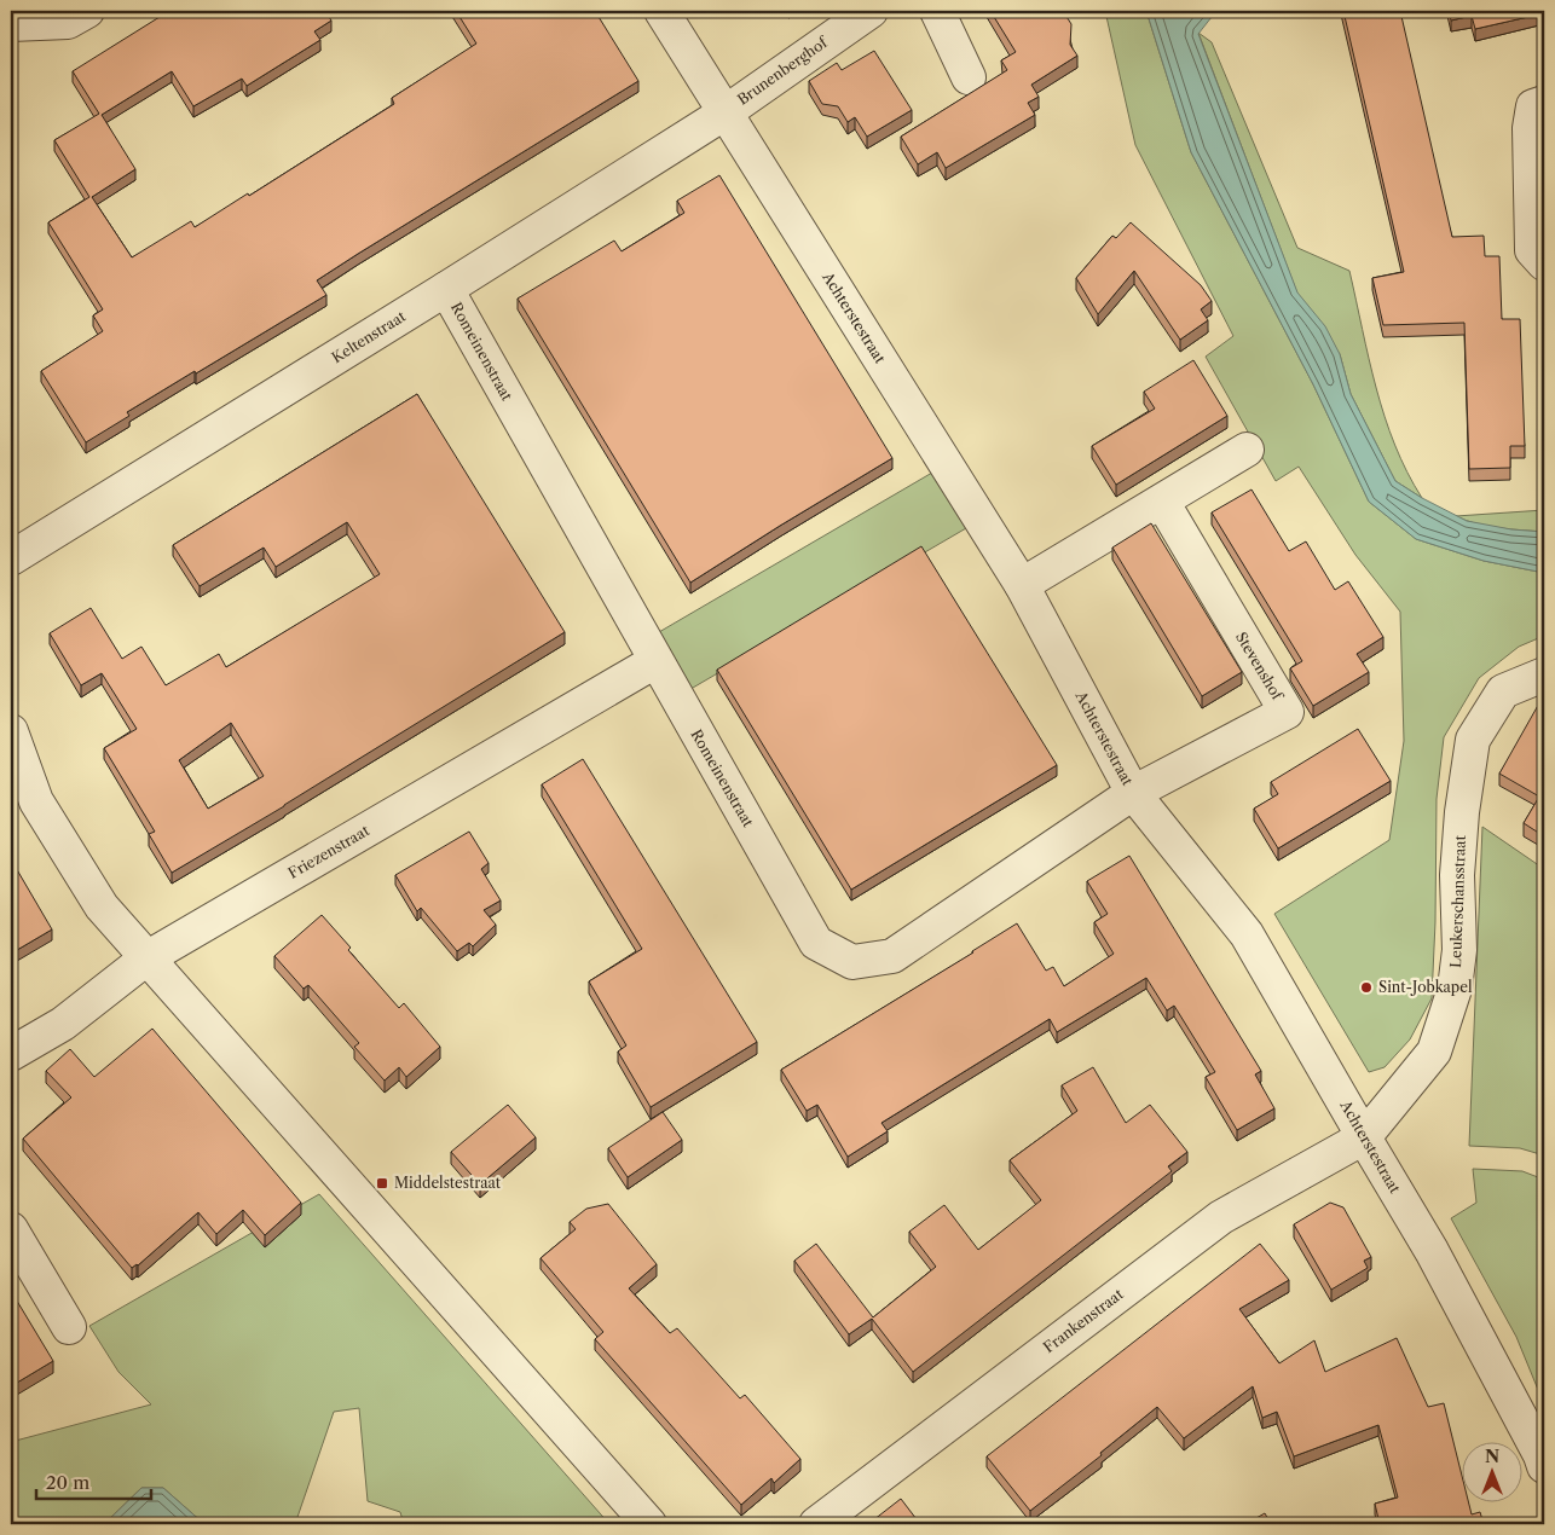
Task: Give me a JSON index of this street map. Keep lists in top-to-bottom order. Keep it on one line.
{"streets":{"street":["Brunenberghof","Achterstestraat","Keltenstraat","Romeinenstraat","Stevenshof","Friezenstraat","Leukerschansstraat","Frankenstraat"]},"crossings":[["Brunenberghof","Achterstestraat"],["Brunenberghof","Keltenstraat"],["Achterstestraat","Keltenstraat"],["Achterstestraat","Romeinenstraat"],["Achterstestraat","Stevenshof"],["Achterstestraat","Leukerschansstraat"],["Achterstestraat","Frankenstraat"],["Keltenstraat","Romeinenstraat"],["Romeinenstraat","Stevenshof"],["Romeinenstraat","Friezenstraat"],["Leukerschansstraat","Frankenstraat"]],"places":{"other":["Sint-Jobkapel"],"transit":["Middelstestraat"]},"scale_bar":"20 m","north":"top"}
